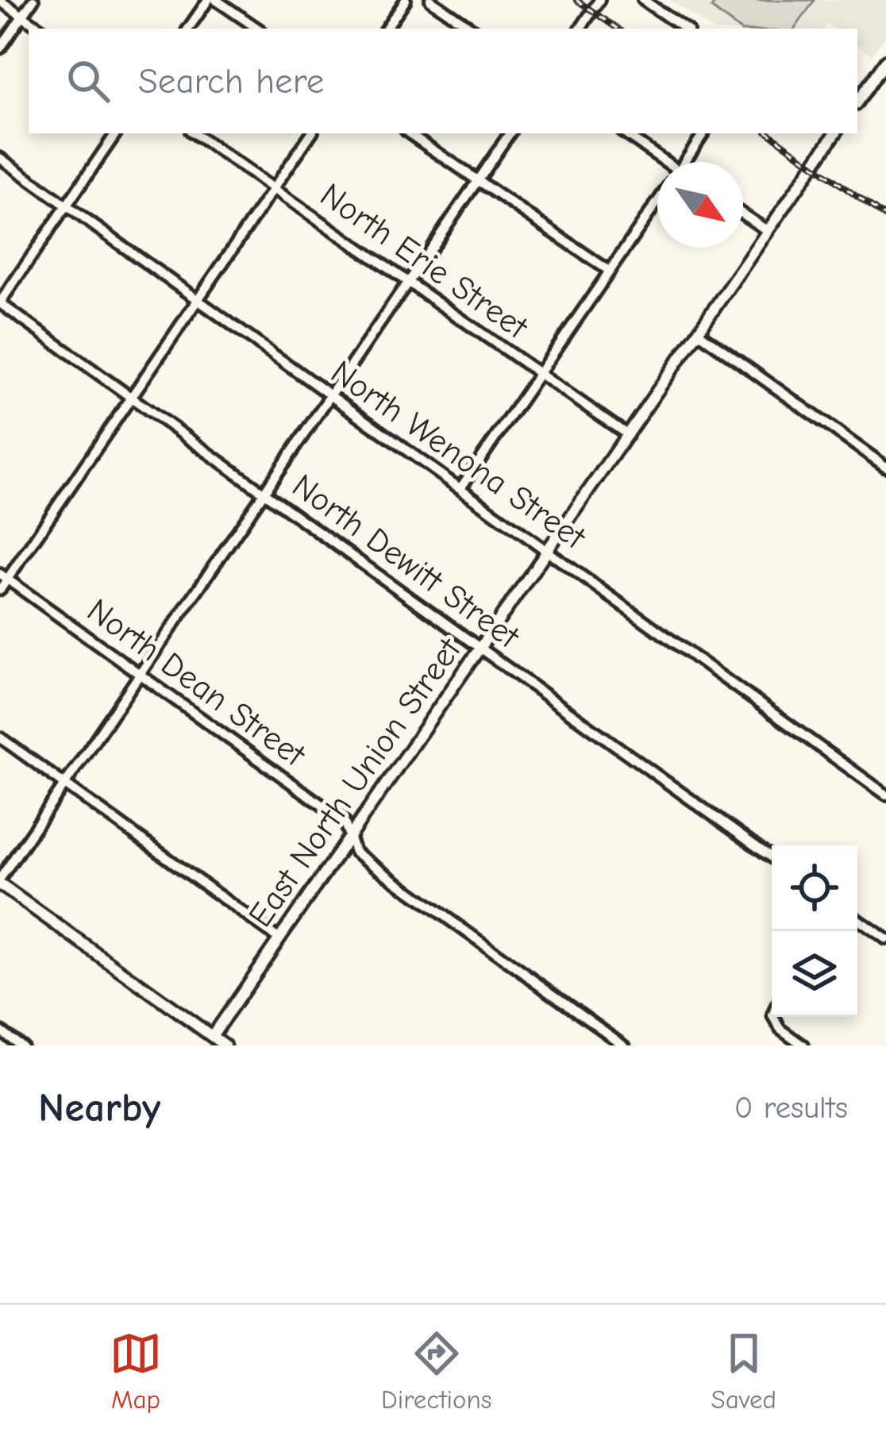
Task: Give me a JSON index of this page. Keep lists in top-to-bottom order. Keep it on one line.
{"streets":{"street":["North Erie Street","North Wenona Street","North Dewitt Street","North Dean Street","East North Union Street"]},"crossings":[["North Erie Street","East North Union Street"],["North Wenona Street","East North Union Street"],["North Dewitt Street","East North Union Street"],["North Dean Street","East North Union Street"]],"north":"bottom right","page":{"search":"Search here","heading":["Nearby","0 results"],"nav":["Map","Directions","Saved"]}}
